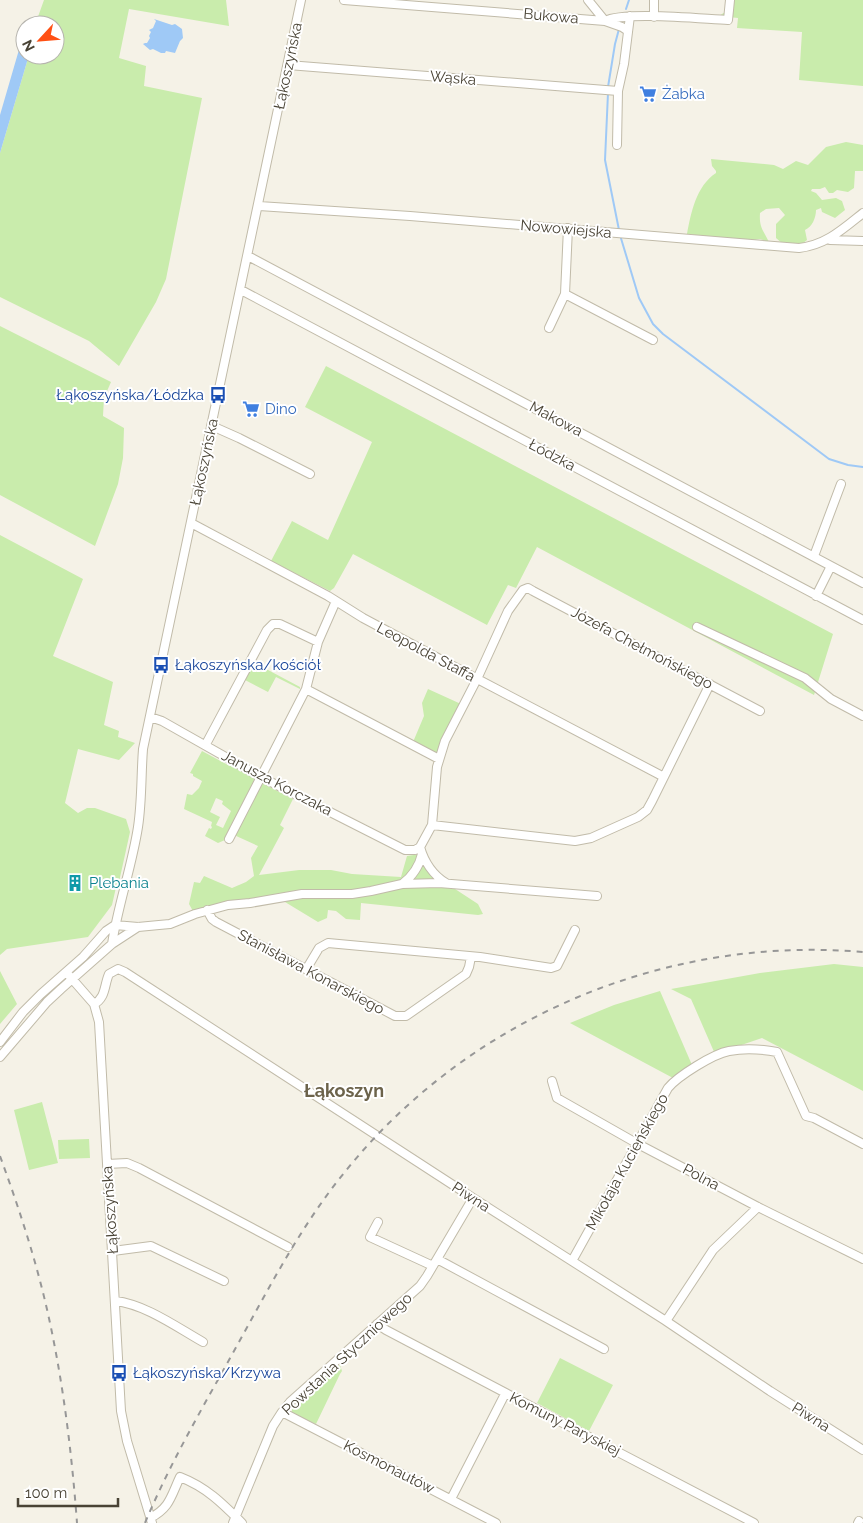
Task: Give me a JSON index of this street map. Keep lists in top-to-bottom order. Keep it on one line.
{"streets":{"street":["Bukowa","Łąkoszyńska","Wąska","Nowowiejska","Makowa","Łódzka","Józefa Chełmońskiego","Leopolda Staffa","Janusza Korczaka","Stanisława Konarskiego","Mikołaja Kucieńskiego","Polna","Piwna","Powstania Styczniowego","Komuny Paryskiej","Kosmonautów"]},"crossings":[["Łąkoszyńska","Wąska"],["Łąkoszyńska","Nowowiejska"],["Łąkoszyńska","Makowa"],["Łąkoszyńska","Łódzka"],["Łąkoszyńska","Leopolda Staffa"],["Łąkoszyńska","Janusza Korczaka"],["Łąkoszyńska","Piwna"],["Józefa Chełmońskiego","Leopolda Staffa"],["Mikołaja Kucieńskiego","Polna"],["Mikołaja Kucieńskiego","Piwna"],["Piwna","Powstania Styczniowego"],["Powstania Styczniowego","Komuny Paryskiej"],["Powstania Styczniowego","Kosmonautów"]],"districts":["Łąkoszyn"],"places":{"supermarket":["Żabka","Dino"],"bus stop":["Łąkoszyńska/Łódzka","Łąkoszyńska/kościół","Łąkoszyńska/Krzywa"],"building":["Plebania"]},"scale_bar":"100 m","north":"bottom left"}
